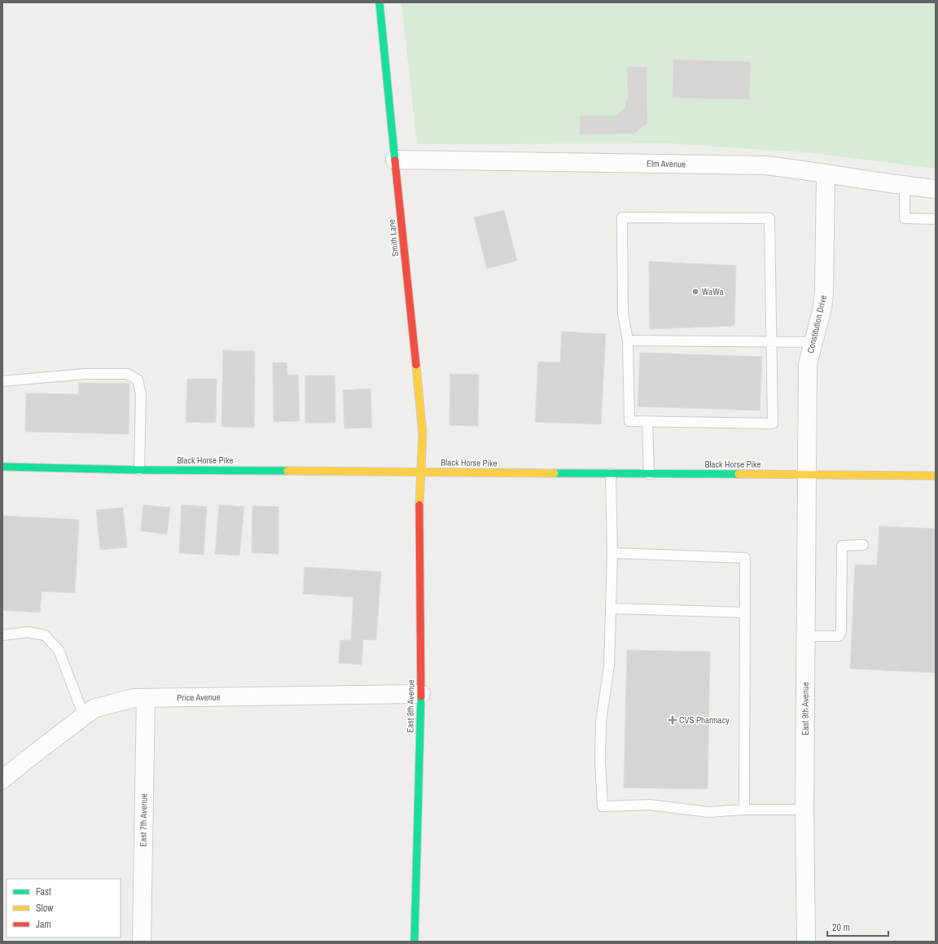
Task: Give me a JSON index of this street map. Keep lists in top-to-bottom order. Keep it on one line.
{"streets":{"street":["Elm Avenue","Smith Lane","Constitution Drive","Black Horse Pike","Price Avenue","East 8th Avenue","East 9th Avenue","East 7th Avenue"]},"crossings":[["Elm Avenue","Smith Lane"],["Elm Avenue","Constitution Drive"],["Smith Lane","Black Horse Pike"],["Smith Lane","East 8th Avenue"],["Constitution Drive","Black Horse Pike"],["Constitution Drive","East 9th Avenue"],["Black Horse Pike","East 8th Avenue"],["Black Horse Pike","East 9th Avenue"],["Price Avenue","East 8th Avenue"],["Price Avenue","East 7th Avenue"]],"places":{"other":["WaWa"],"health":["CVS Pharmacy"]},"legend":["Fast","Slow","Jam"],"scale_bar":"20 m"}
